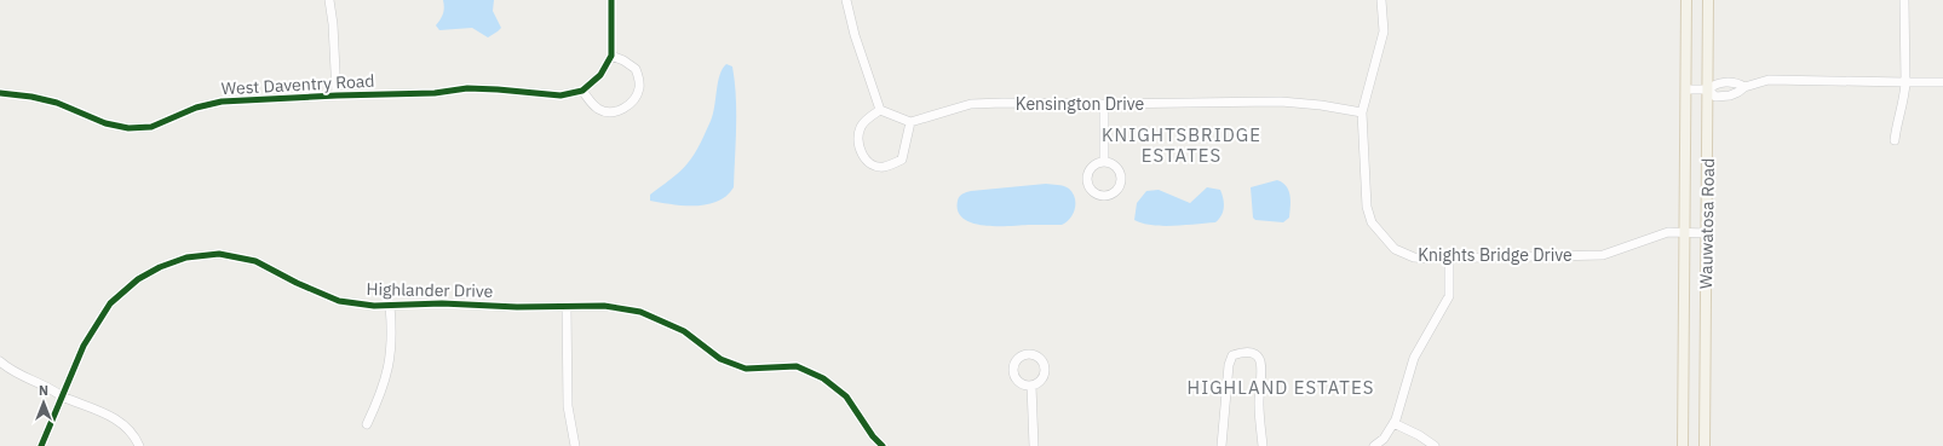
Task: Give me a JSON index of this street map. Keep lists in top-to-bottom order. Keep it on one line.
{"streets":{"main road":["Wauwatosa Road"],"street":["West Daventry Road","Kensington Drive","Knights Bridge Drive","Highlander Drive"]},"crossings":[["Kensington Drive","Knights Bridge Drive"],["Wauwatosa Road","Knights Bridge Drive"]],"districts":["KNIGHTSBRIDGE ESTATES","HIGHLAND ESTATES"],"north":"top"}
